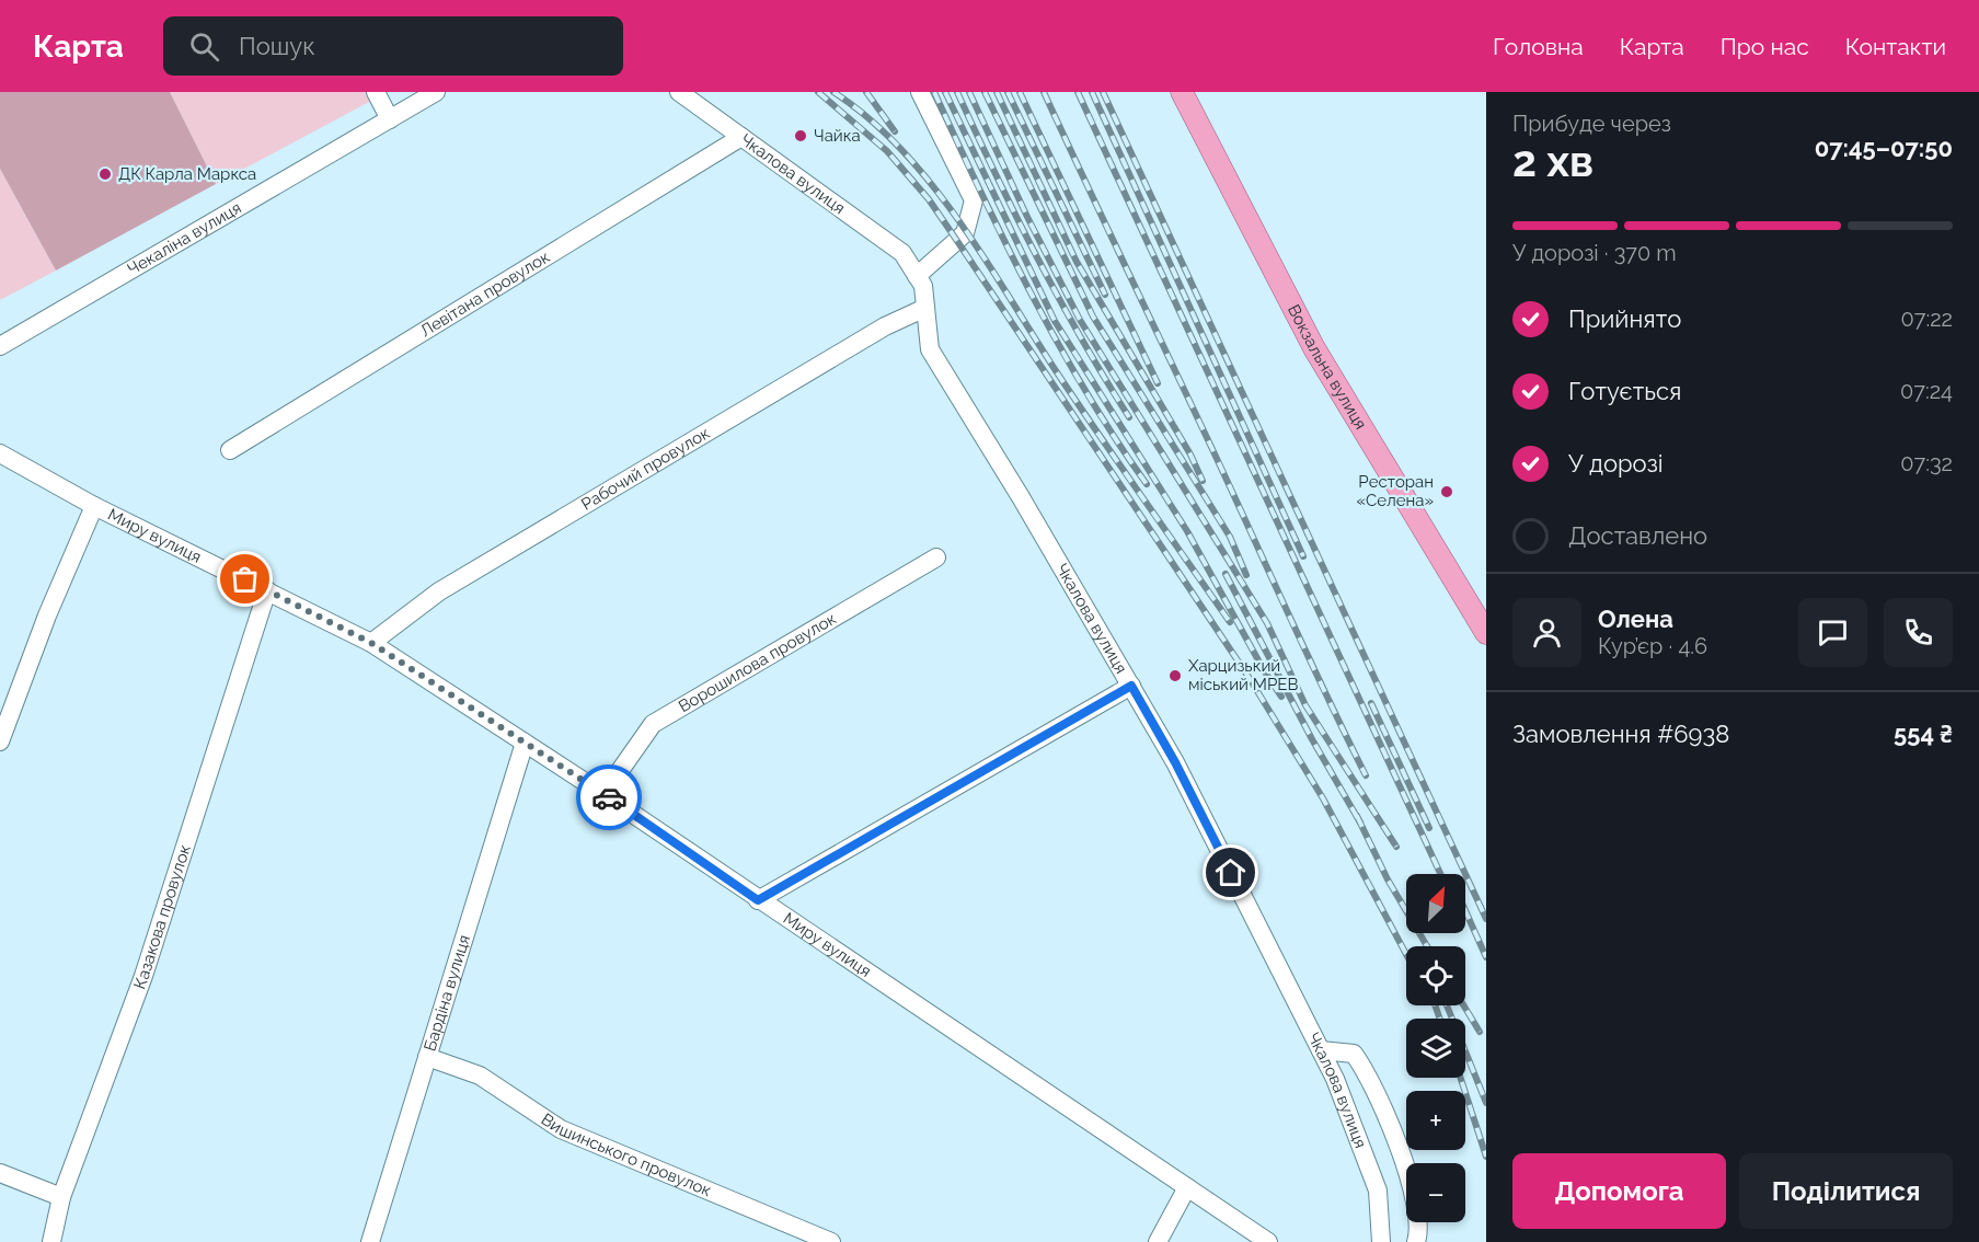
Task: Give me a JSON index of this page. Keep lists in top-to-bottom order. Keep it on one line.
{"streets":{"main road":["Вокзальна вулиця"],"street":["Чкалова вулиця","Чекаліна вулиця","Левітана провулок","Рабочий провулок","Миру вулиця","Ворошилова провулок","Казакова провулок","Бардіна вулиця","Вишинського провулок"]},"crossings":[["Чкалова вулиця","Левітана провулок"],["Чкалова вулиця","Рабочий провулок"],["Рабочий провулок","Миру вулиця"],["Миру вулиця","Ворошилова провулок"],["Миру вулиця","Казакова провулок"],["Миру вулиця","Бардіна вулиця"],["Бардіна вулиця","Вишинського провулок"]],"places":["Чайка","ДК Карла Маркса","Ресторан «Селена»","Харцизький міський МРЕВ"],"north":"top right","page":{"header":"Карта","search":"Пошук","nav":["Головна","Карта","Про нас","Контакти"],"heading":["2 хв","Прибуде через","07:45–07:50"],"panel":["Олена","Кур’єр · 4.6","Замовлення #6938","554 ₴"],"bar":"У дорозі · 370 m","list":[["Прийнято","07:22"],["Готується","07:24"],["У дорозі","07:32"],"Доставлено"],"map_buttons":["+","−"],"buttons":["Допомога","Поділитися"]}}
